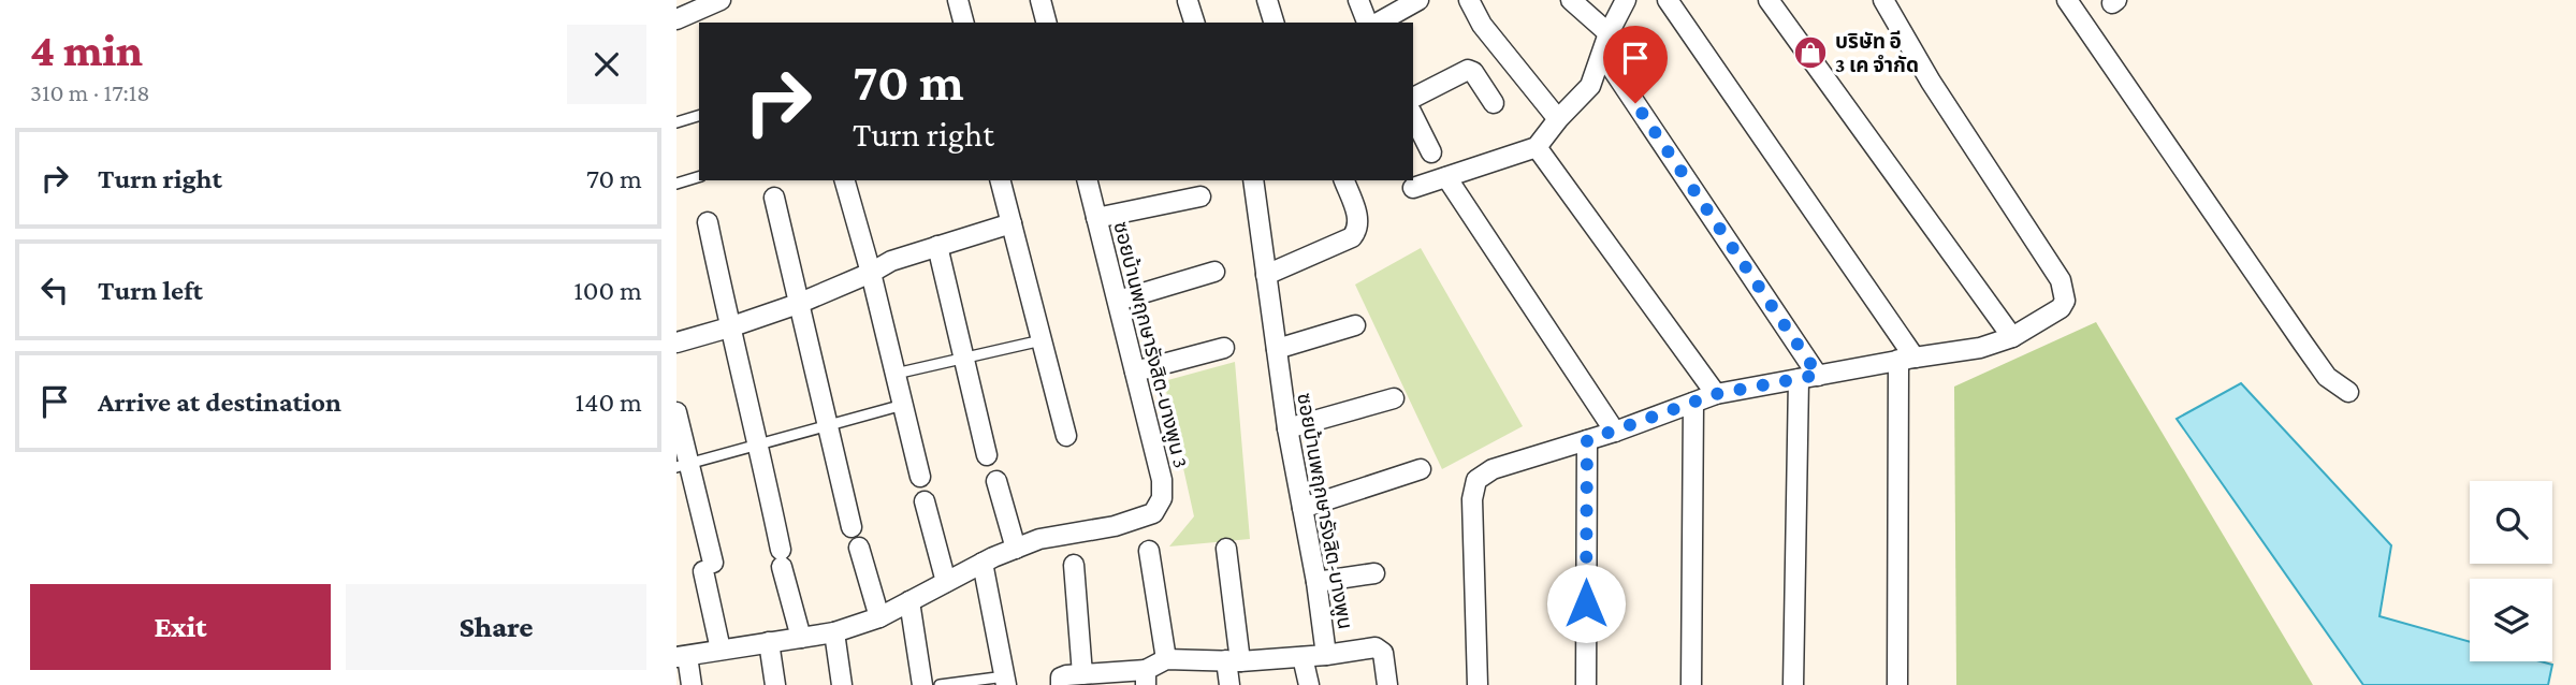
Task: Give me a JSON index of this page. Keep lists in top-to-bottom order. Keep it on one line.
{"streets":{"street":["ซอยบ้านพฤกษารังสิต-บางพูน 3","ซอยบ้านพฤกษารังสิต-บางพูน"]},"places":{"shop":["บริษัท อี 3 เค จำกัด"]},"page":{"heading":["4 min","310 m · 17:18"],"turn":["70 m","Turn right"],"list":[{"name":"Turn right","value":"70 m"},{"name":"Turn left","value":"100 m"},{"name":"Arrive at destination","value":"140 m"}],"buttons":["Exit","Share"]}}
